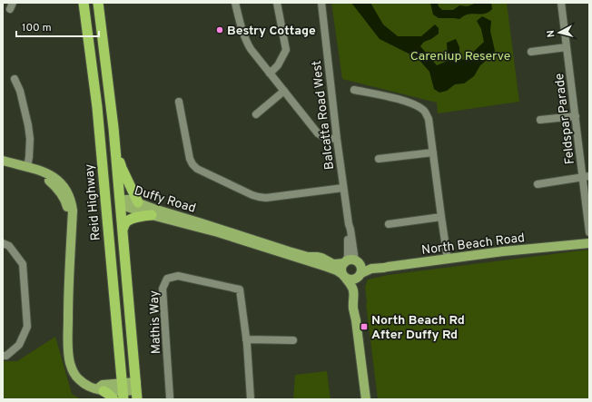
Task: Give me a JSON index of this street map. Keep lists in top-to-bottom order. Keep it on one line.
{"streets":{"highway":["Reid Highway"],"main road":["Duffy Road","North Beach Road"],"street":["Balcatta Road West","Feldspar Parade","Mathis Way"]},"crossings":[["Balcatta Road West","Duffy Road"],["Balcatta Road West","North Beach Road"],["Duffy Road","North Beach Road"]],"parks":["Careniup Reserve"],"places":{"other":["Bestry Cottage"],"transit":["North Beach Rd After Duffy Rd"]},"scale_bar":"100 m","north":"left"}
